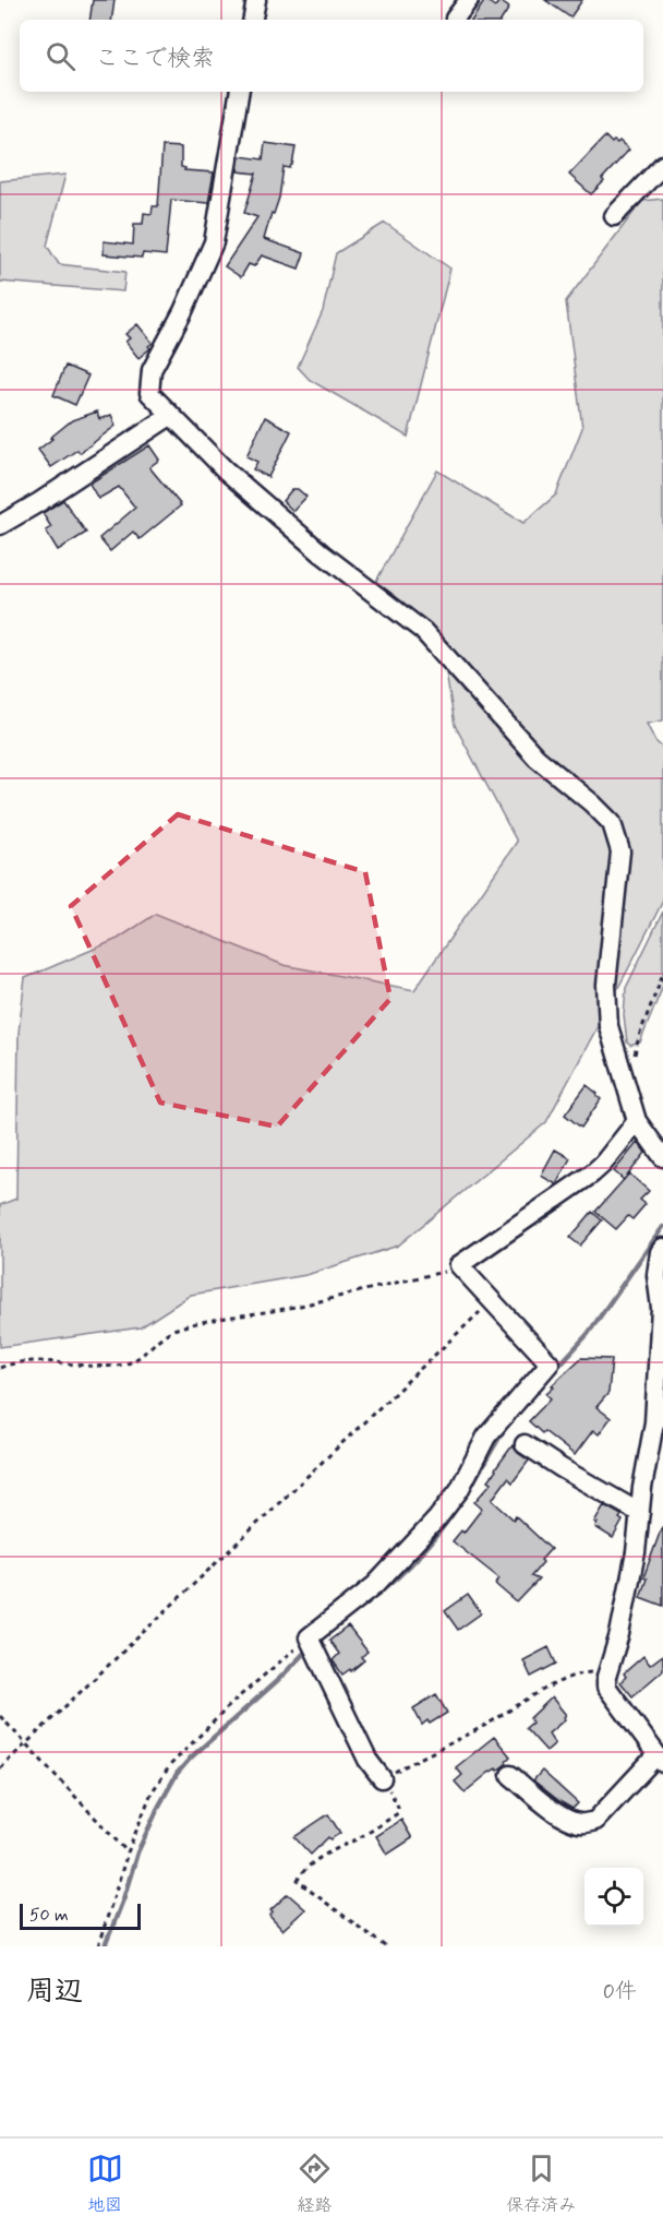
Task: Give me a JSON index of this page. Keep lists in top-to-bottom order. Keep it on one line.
{"scale_bar":"50 m","page":{"search":"ここで検索","scale":"50 m","heading":["周辺","0件"],"nav":["地図","経路","保存済み"]}}
